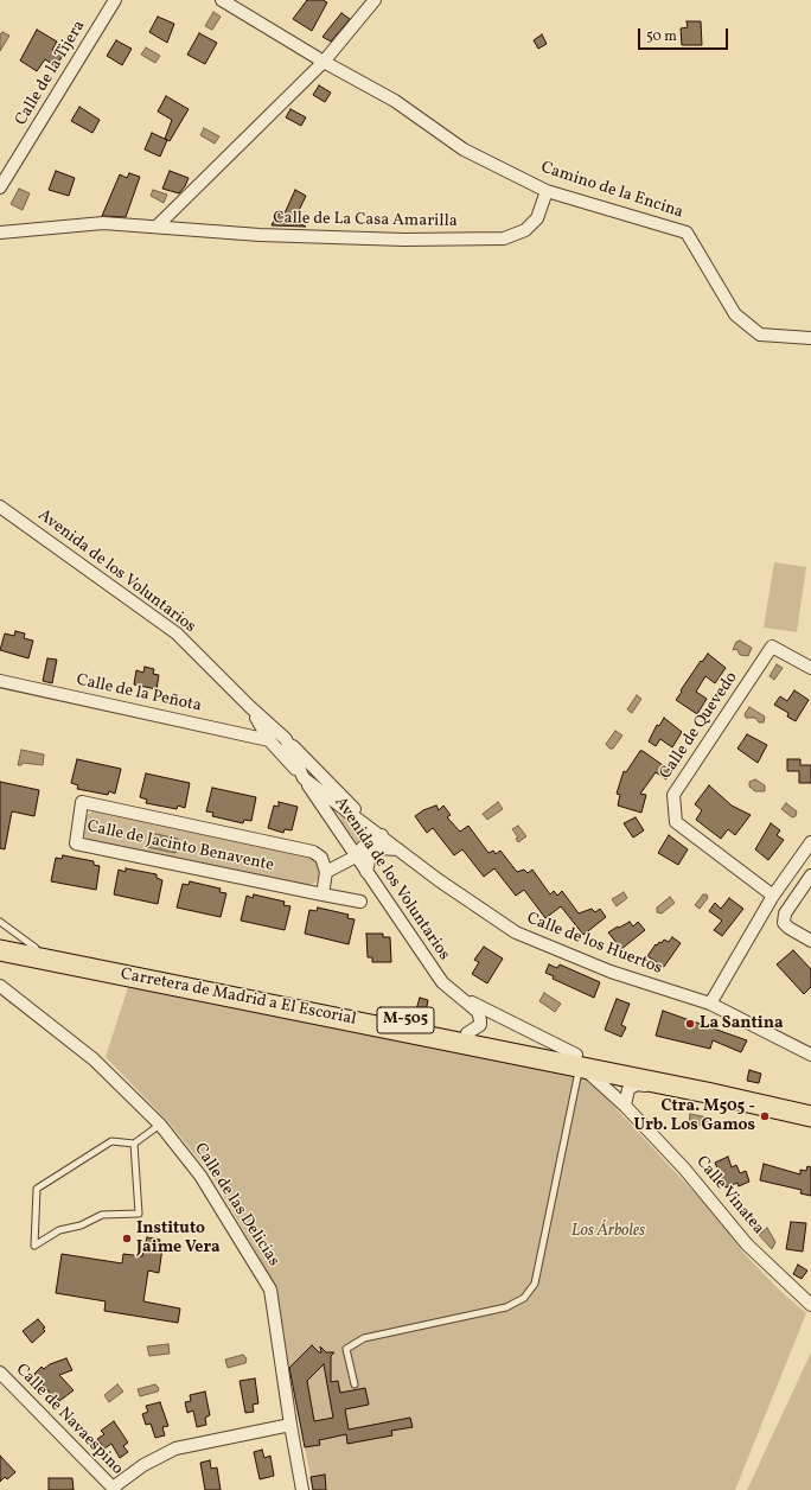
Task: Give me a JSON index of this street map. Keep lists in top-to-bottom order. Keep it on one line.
{"streets":{"highway":["Carretera de Madrid a El Escorial","M-505"],"street":["Calle de la Tijera","Camino de la Encina","Calle de La Casa Amarilla","Avenida de los Voluntarios","Calle de la Peñota","Calle de Quevedo","Calle de Jacinto Benavente","Calle de los Huertos","Calle Vinatea","Calle de las Delicias","Calle de Navaespino"]},"crossings":[["Camino de la Encina","Calle de La Casa Amarilla"],["Avenida de los Voluntarios","Calle de la Peñota"],["Avenida de los Voluntarios","Calle de los Huertos"],["Avenida de los Voluntarios","Carretera de Madrid a El Escorial"],["Avenida de los Voluntarios","Calle Vinatea"],["Carretera de Madrid a El Escorial","Calle Vinatea"]],"parks":["Los Árboles"],"places":["La Santina","Ctra. M505 - Urb. Los Gamos","Instituto Jaime Vera"],"scale_bar":"50 m"}
